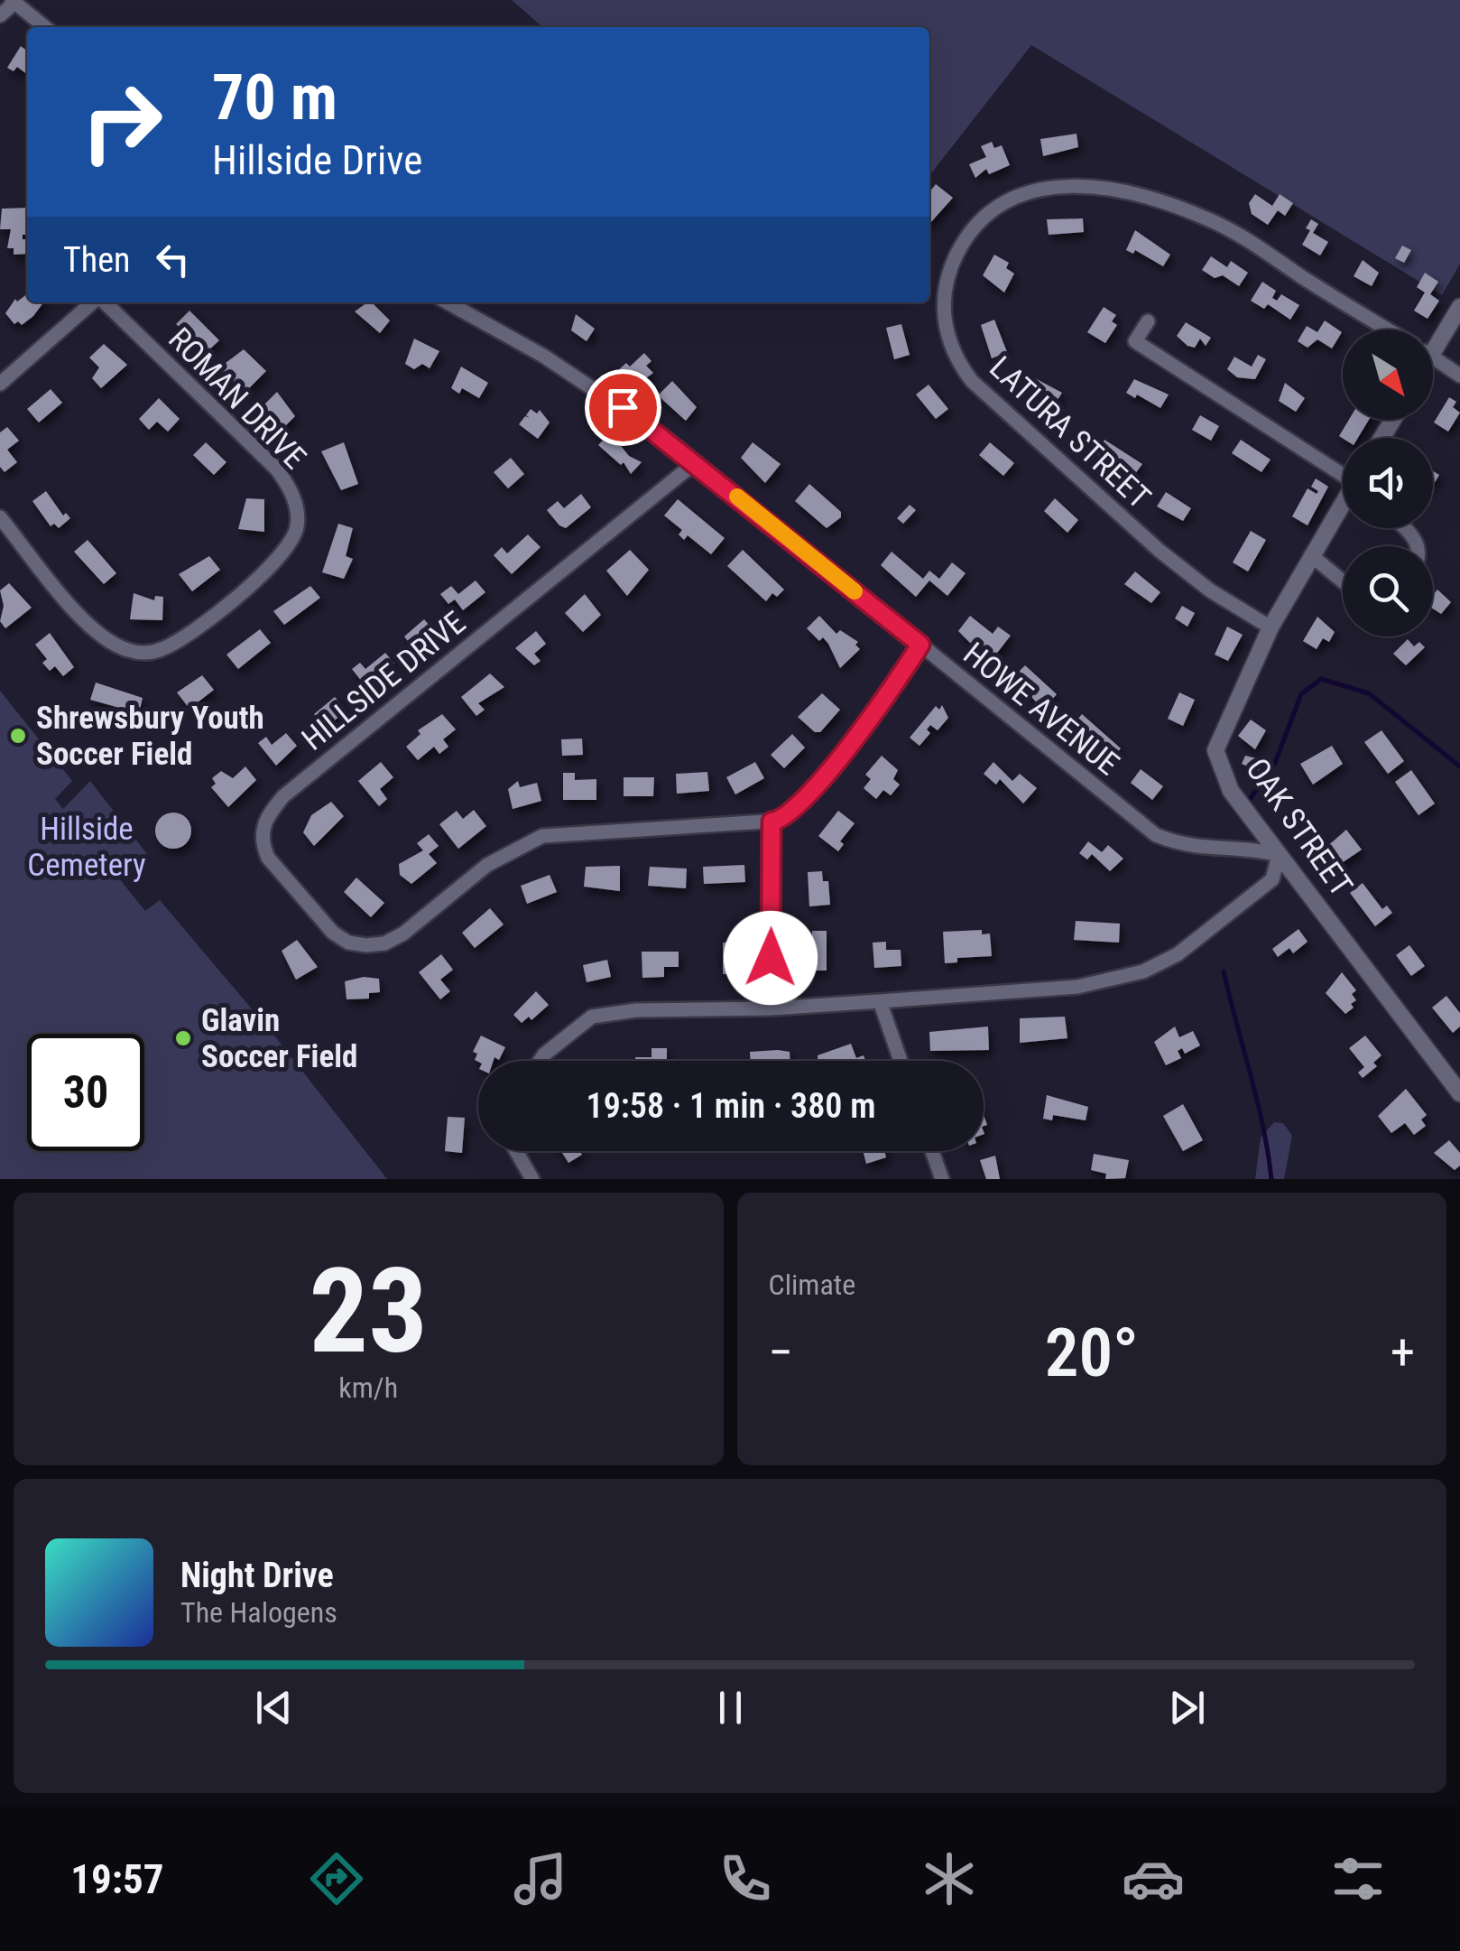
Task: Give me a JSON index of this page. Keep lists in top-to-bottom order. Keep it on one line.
{"streets":{"street":["ROMAN DRIVE","LATURA STREET","HILLSIDE DRIVE","HOWE AVENUE","OAK STREET"]},"crossings":[["LATURA STREET","OAK STREET"],["HILLSIDE DRIVE","HOWE AVENUE"],["HOWE AVENUE","OAK STREET"]],"parks":["Hillside Cemetery"],"places":["Shrewsbury Youth Soccer Field","Glavin Soccer Field"],"north":"bottom right","page":{"turn":["70 m","Hillside Drive"],"then":"Then","limit":"30","trip":"19:58 · 1 min · 380 m","tile":[["23","km/h"],"Climate"],"heat":["−","20°","+"],"song":["Night Drive","The Halogens"],"tabs":"19:57"}}
